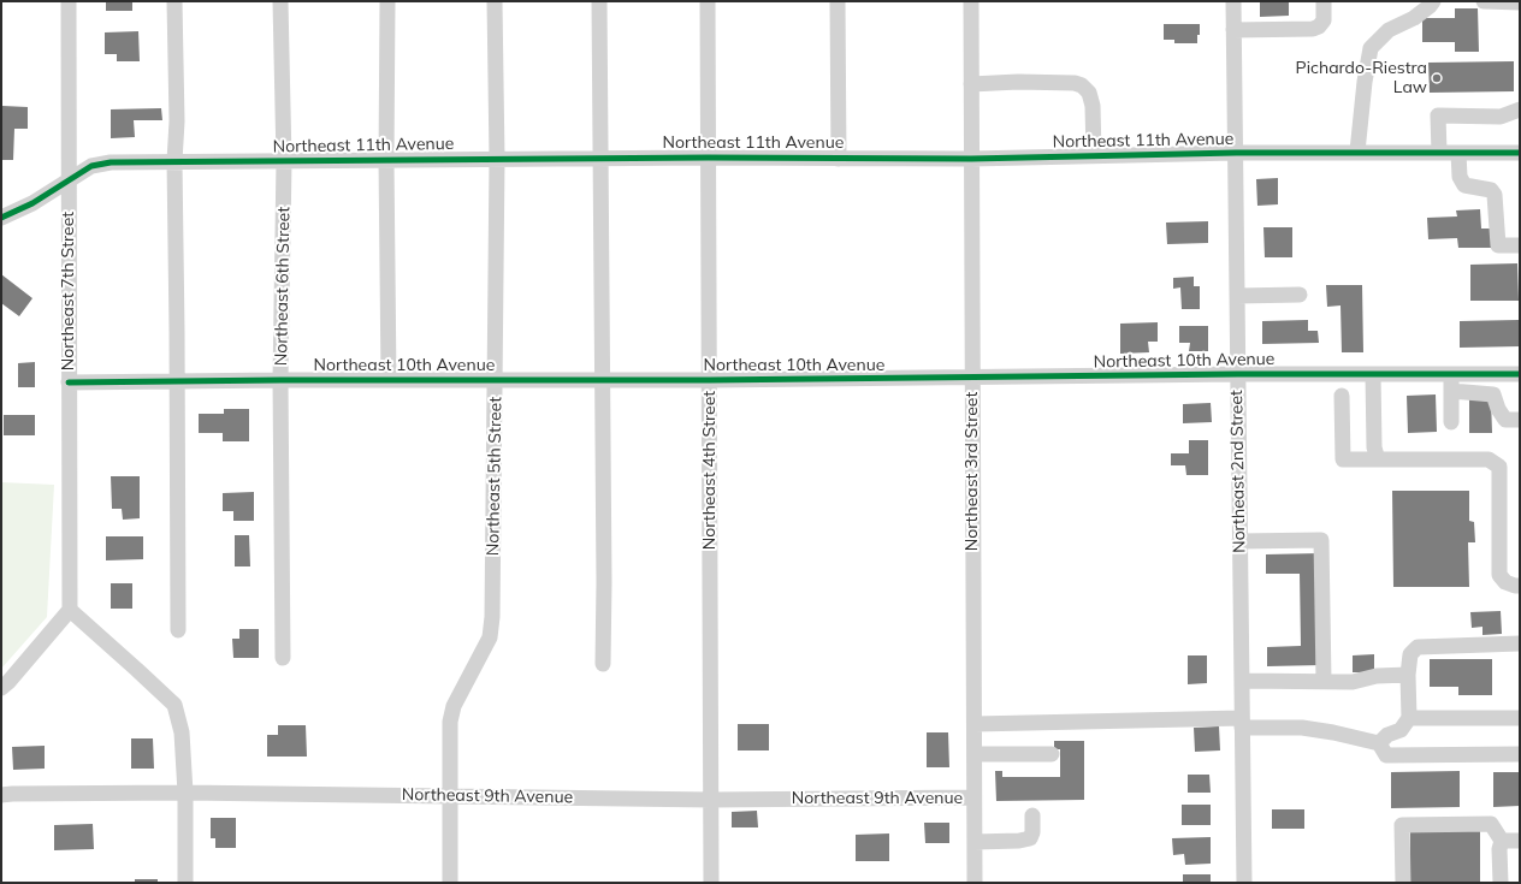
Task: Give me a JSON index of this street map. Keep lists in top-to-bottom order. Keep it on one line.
{"streets":{"street":["Northeast 11th Avenue","Northeast 6th Street","Northeast 7th Street","Northeast 10th Avenue","Northeast 4th Street","Northeast 3rd Street","Northeast 2nd Street","Northeast 5th Street","Northeast 9th Avenue"]},"crossings":[["Northeast 11th Avenue","Northeast 6th Street"],["Northeast 11th Avenue","Northeast 7th Street"],["Northeast 11th Avenue","Northeast 4th Street"],["Northeast 11th Avenue","Northeast 3rd Street"],["Northeast 11th Avenue","Northeast 2nd Street"],["Northeast 11th Avenue","Northeast 5th Street"],["Northeast 6th Street","Northeast 10th Avenue"],["Northeast 7th Street","Northeast 10th Avenue"],["Northeast 10th Avenue","Northeast 4th Street"],["Northeast 10th Avenue","Northeast 3rd Street"],["Northeast 10th Avenue","Northeast 2nd Street"],["Northeast 10th Avenue","Northeast 5th Street"],["Northeast 4th Street","Northeast 9th Avenue"],["Northeast 3rd Street","Northeast 9th Avenue"],["Northeast 5th Street","Northeast 9th Avenue"]],"places":["Pichardo-Riestra Law"]}
